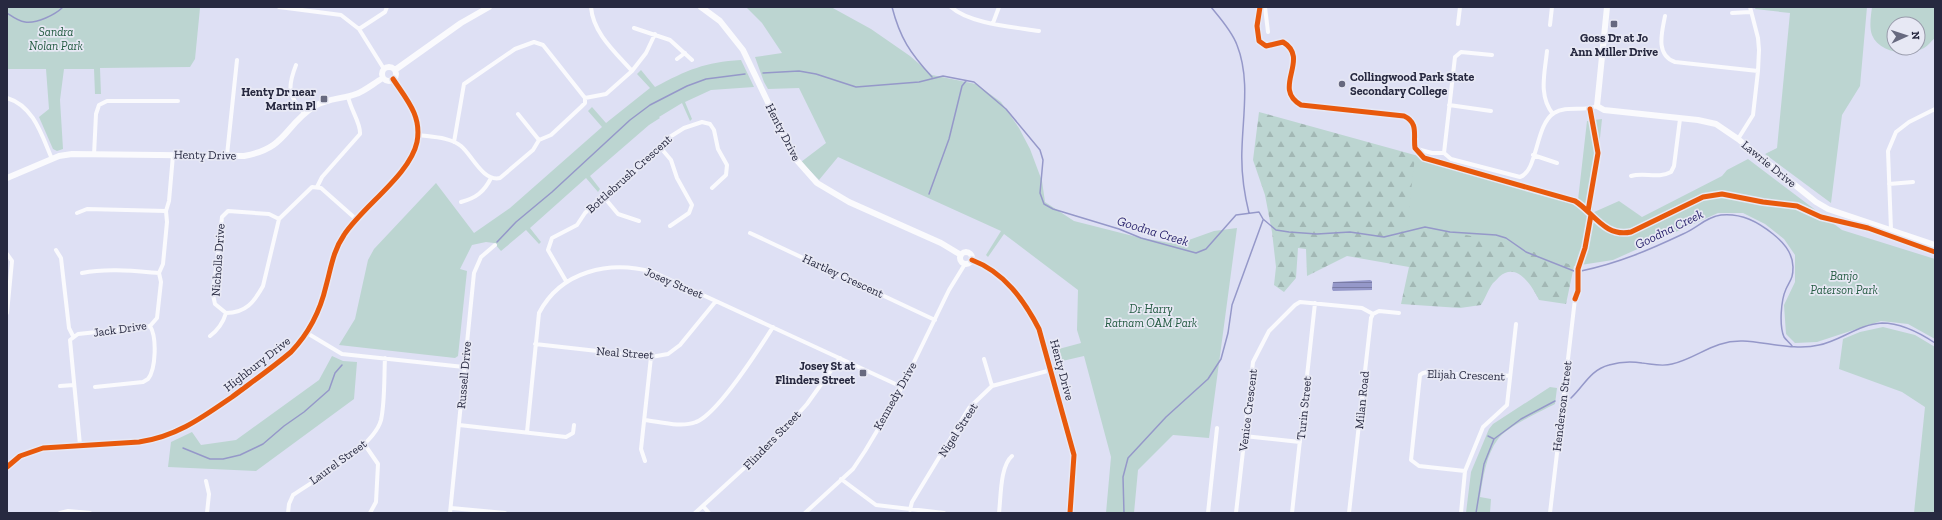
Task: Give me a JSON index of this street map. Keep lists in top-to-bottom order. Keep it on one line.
{"streets":{"street":["Henty Drive","Lawrie Drive","Bottlebrush Crescent","Nicholls Drive","Hartley Crescent","Josey Street","Jack Drive","Neal Street","Highbury Drive","Russell Drive","Elijah Crescent","Kennedy Drive","Milan Road","Henderson Street","Turin Street","Venice Crescent","Nigel Street","Flinders Street","Laurel Street"]},"crossings":[["Henty Drive","Jack Drive"],["Henty Drive","Highbury Drive"],["Henty Drive","Kennedy Drive"],["Henty Drive","Nigel Street"],["Bottlebrush Crescent","Josey Street"],["Hartley Crescent","Kennedy Drive"],["Josey Street","Neal Street"],["Josey Street","Kennedy Drive"],["Josey Street","Flinders Street"],["Milan Road","Venice Crescent"],["Turin Street","Venice Crescent"]],"water":["Goodna Creek"],"parks":["Sandra Nolan Park","Banjo Paterson Park","Dr Harry Ratnam OAM Park"],"places":{"transit":["Goss Dr at Jo Ann Miller Drive","Henty Dr near Martin Pl","Josey St at Flinders Street"],"other":["Collingwood Park State Secondary College"]},"north":"right"}
